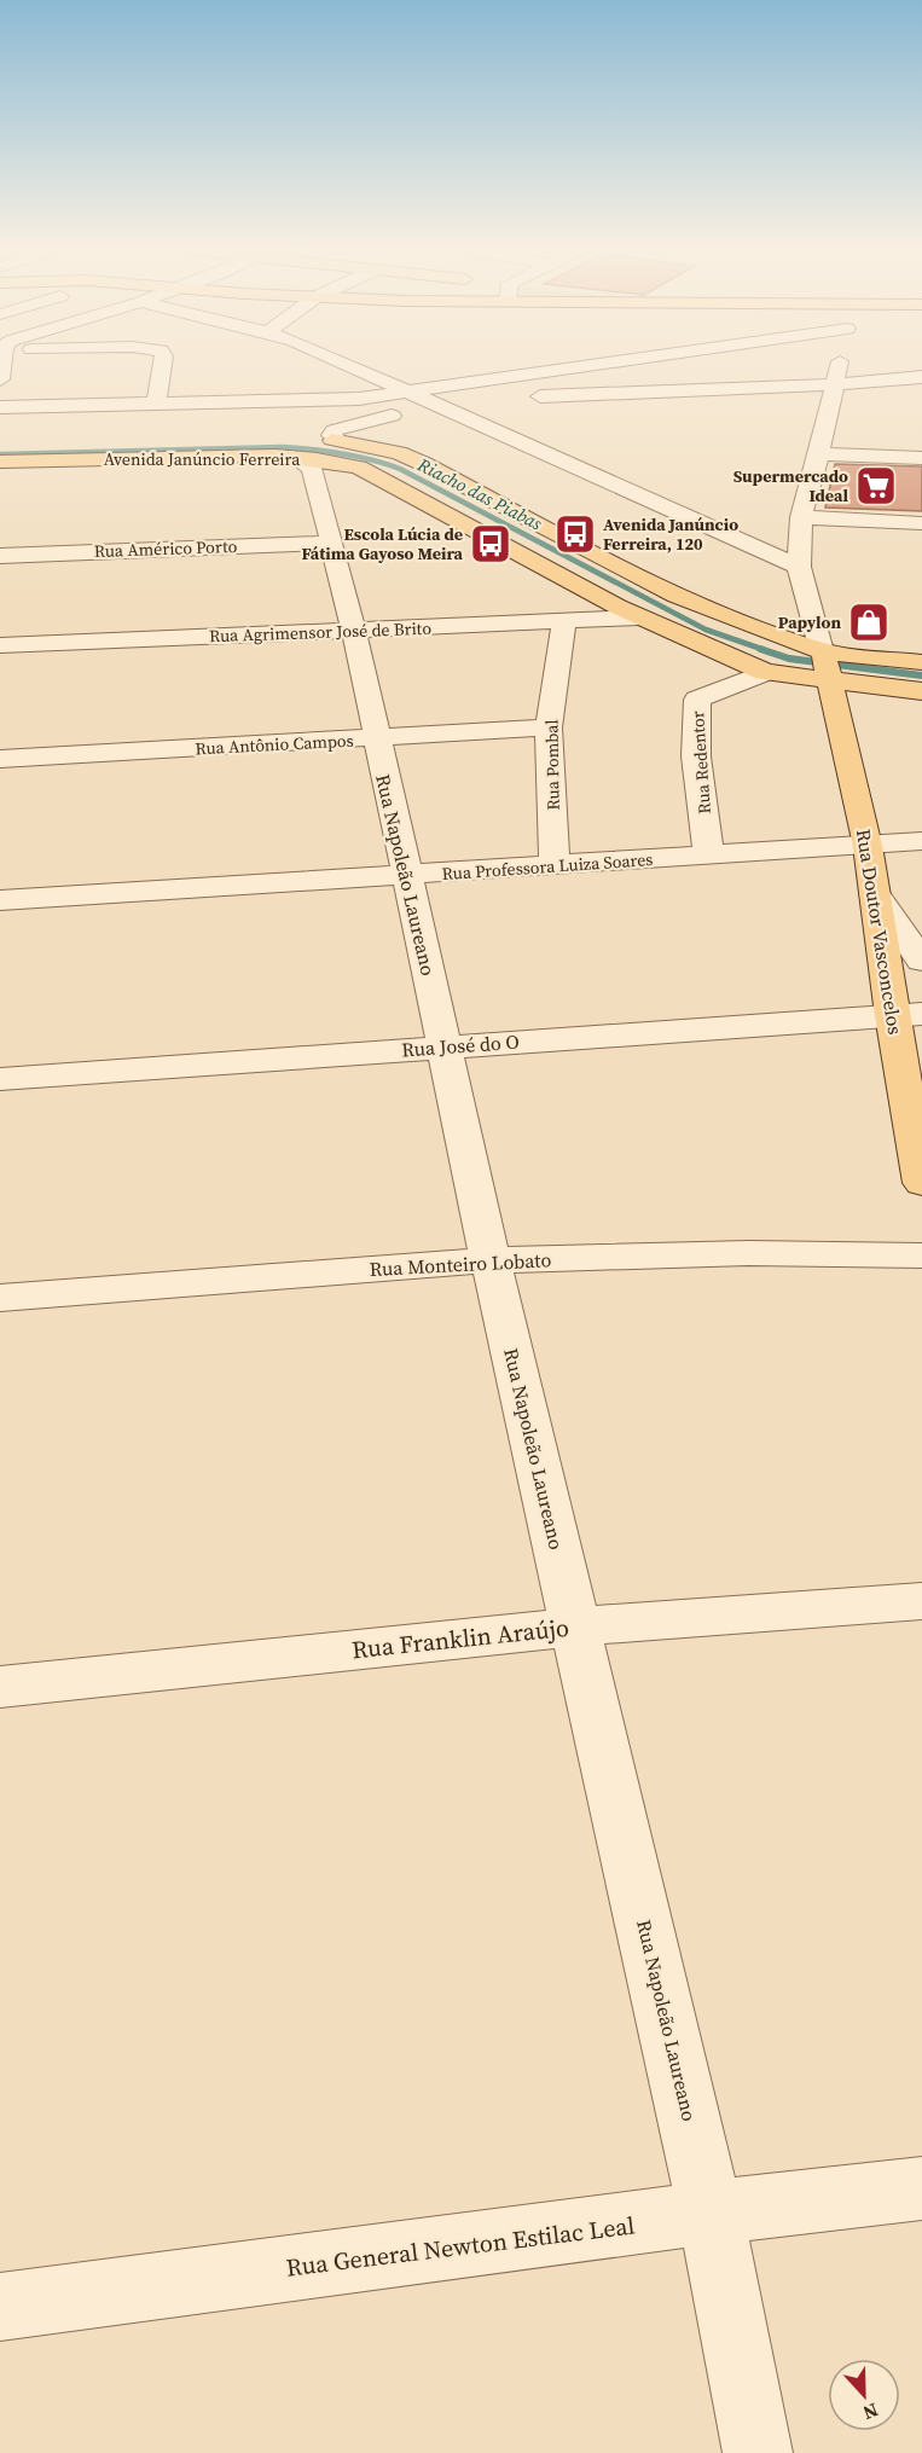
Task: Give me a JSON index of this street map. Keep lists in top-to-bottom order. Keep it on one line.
{"streets":{"main road":["Avenida Janúncio Ferreira","Rua Doutor Vasconcelos"],"street":["Rua Américo Porto","Rua Agrimensor José de Brito","Rua Antônio Campos","Rua Redentor","Rua Pombal","Rua Professora Luiza Soares","Rua Napoleão Laureano","Rua José do O","Rua Monteiro Lobato","Rua Franklin Araújo","Rua General Newton Estilac Leal"]},"crossings":[["Avenida Janúncio Ferreira","Rua Agrimensor José de Brito"],["Avenida Janúncio Ferreira","Rua Redentor"],["Avenida Janúncio Ferreira","Rua Napoleão Laureano"],["Avenida Janúncio Ferreira","Rua Doutor Vasconcelos"],["Rua Américo Porto","Rua Napoleão Laureano"],["Rua Agrimensor José de Brito","Rua Pombal"],["Rua Agrimensor José de Brito","Rua Napoleão Laureano"],["Rua Antônio Campos","Rua Pombal"],["Rua Antônio Campos","Rua Napoleão Laureano"],["Rua Redentor","Rua Professora Luiza Soares"],["Rua Pombal","Rua Professora Luiza Soares"],["Rua Professora Luiza Soares","Rua Napoleão Laureano"],["Rua Professora Luiza Soares","Rua Doutor Vasconcelos"],["Rua Napoleão Laureano","Rua José do O"],["Rua Napoleão Laureano","Rua Monteiro Lobato"],["Rua Napoleão Laureano","Rua Franklin Araújo"],["Rua Napoleão Laureano","Rua General Newton Estilac Leal"],["Rua Doutor Vasconcelos","Rua José do O"]],"water":["Riacho das Piabas"],"places":{"supermarket":["Supermercado Ideal"],"bus stop":["Avenida Janúncio Ferreira, 120","Escola Lúcia de Fátima Gayoso Meira"],"shop":["Papylon"]},"north":"bottom"}
